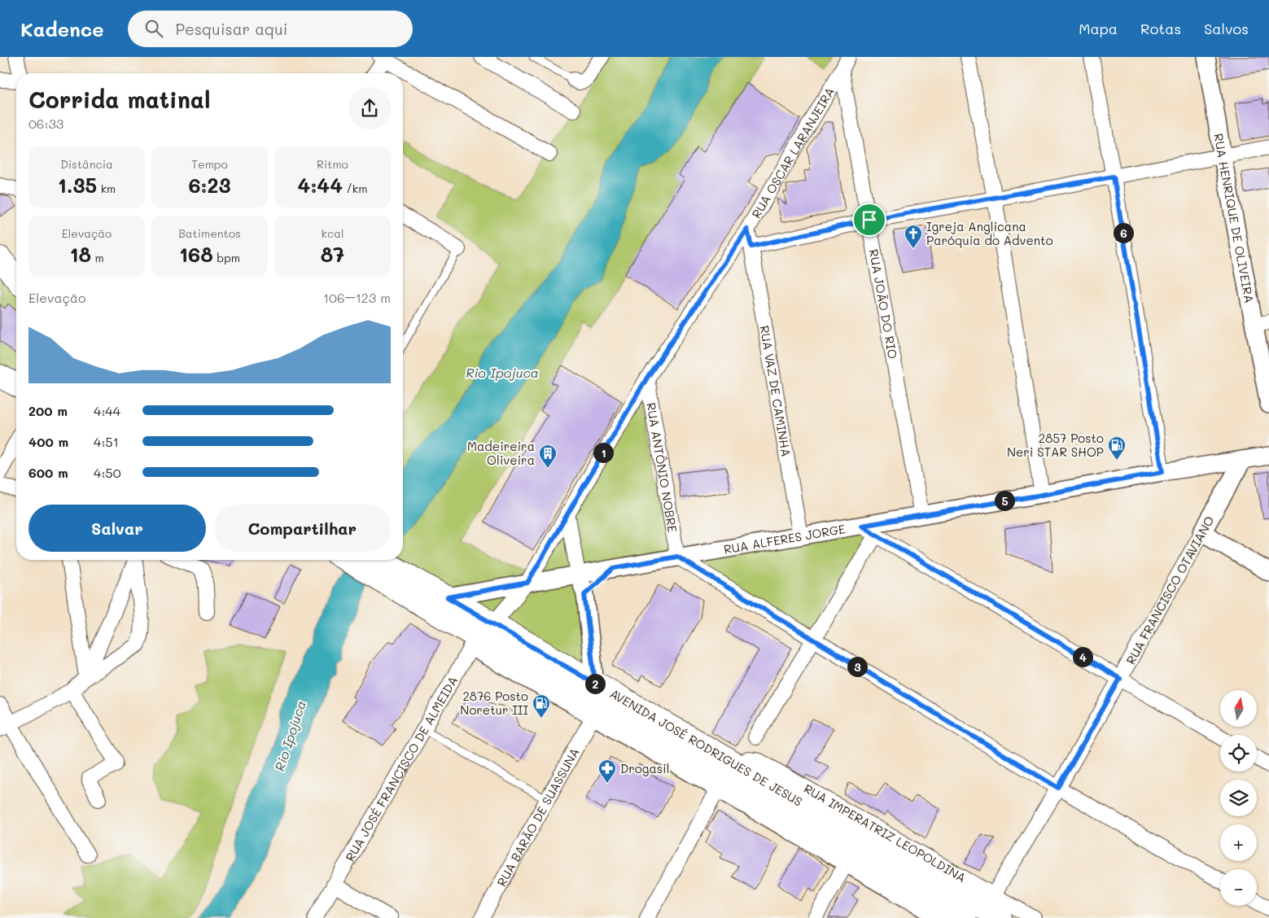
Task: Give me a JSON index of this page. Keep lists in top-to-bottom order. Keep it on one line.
{"streets":{"main road":["AVENIDA JOSÉ RODRIGUES DE JESUS"],"street":["RUA OSCAR LARANJEIRA","RUA HENRIQUE DE OLIVEIRA","RUA JOÃO DO RIO","RUA VAZ DE CAMINHA","RUA ANTÔNIO NOBRE","RUA ALFERES JORGE","RUA FRANCISCO OTAVIANO","RUA JOSÉ FRANCISCO DE ALMEIDA","RUA BARÃO DE SUASSUNA"]},"crossings":[["RUA OSCAR LARANJEIRA","RUA JOÃO DO RIO"],["RUA OSCAR LARANJEIRA","RUA VAZ DE CAMINHA"],["RUA OSCAR LARANJEIRA","RUA ANTÔNIO NOBRE"],["RUA OSCAR LARANJEIRA","RUA ALFERES JORGE"],["RUA OSCAR LARANJEIRA","AVENIDA JOSÉ RODRIGUES DE JESUS"],["RUA OSCAR LARANJEIRA","RUA JOSÉ FRANCISCO DE ALMEIDA"],["RUA JOÃO DO RIO","RUA ALFERES JORGE"],["RUA VAZ DE CAMINHA","RUA ALFERES JORGE"],["RUA ANTÔNIO NOBRE","RUA ALFERES JORGE"],["RUA ALFERES JORGE","RUA FRANCISCO OTAVIANO"],["RUA ALFERES JORGE","AVENIDA JOSÉ RODRIGUES DE JESUS"],["RUA FRANCISCO OTAVIANO","AVENIDA JOSÉ RODRIGUES DE JESUS"],["AVENIDA JOSÉ RODRIGUES DE JESUS","RUA JOSÉ FRANCISCO DE ALMEIDA"],["AVENIDA JOSÉ RODRIGUES DE JESUS","RUA BARÃO DE SUASSUNA"]],"water":["Rio Ipojuca"],"places":{"church":["Igreja Anglicana Paróquia do Advento"],"fuel station":["2857 Posto Neri STAR SHOP","2876 Posto Noretur III"],"building":["Madeireira Oliveira"],"pharmacy":["Drogasil"]},"north":"top","page":{"header":"Kadence","search":"Pesquisar aqui","nav":["Mapa","Rotas","Salvos"],"heading":["Corrida matinal","06:33"],"stats":[["Distância","1.35 km"],["Tempo","6:23"],["Ritmo","4:44 /km"],["Elevação","18 m"],["Batimentos","168 bpm"],["kcal","87"]],"pins":["6","1","5","4","3","2"],"chart":["Elevação","106–123 m"],"list":[{"name":"200 m","note":"4:44"},{"name":"400 m","note":"4:51"},{"name":"600 m","note":"4:50"}],"buttons":["Salvar","Compartilhar"],"map_buttons":["+","−"]}}
